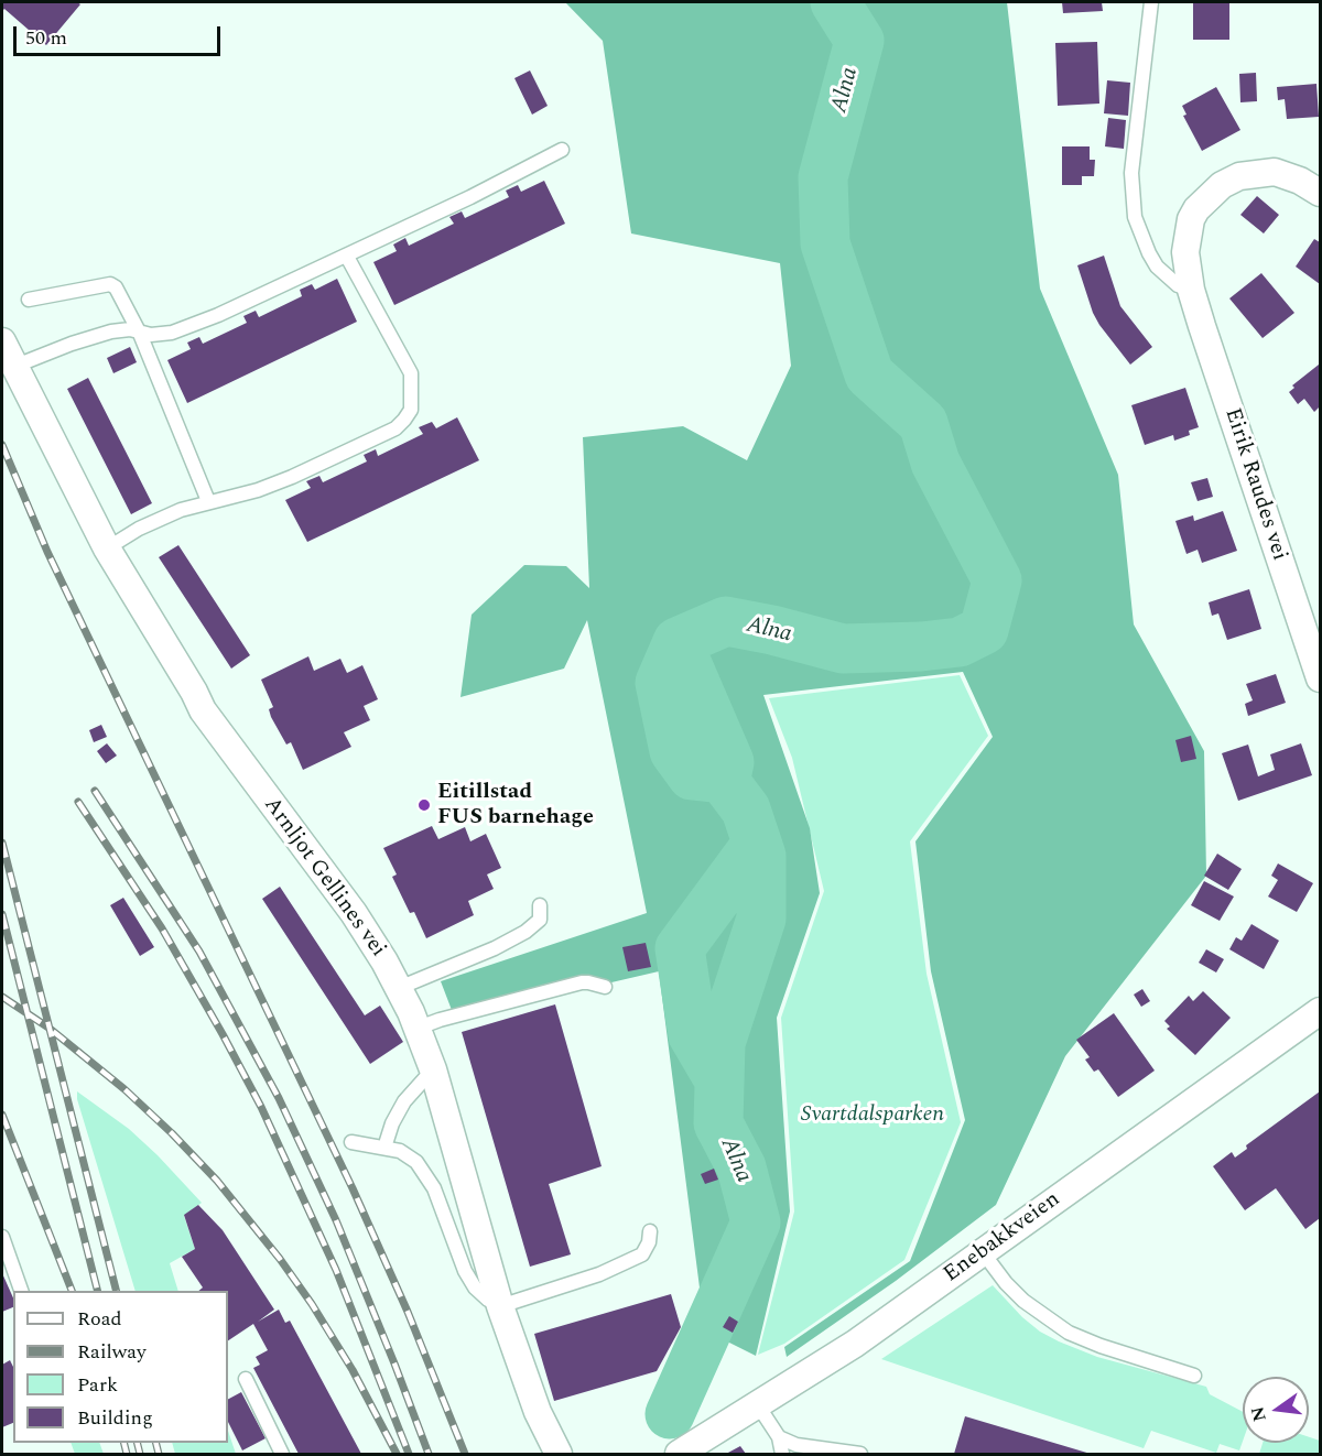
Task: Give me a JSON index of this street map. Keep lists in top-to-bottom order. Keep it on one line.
{"streets":{"street":["Eirik Raudes vei","Arnljot Gellines vei","Enebakkveien"]},"water":["Alna"],"parks":["Svartdalsparken"],"places":["Eitillstad FUS barnehage"],"legend":["Road","Railway","Park","Building"],"scale_bar":"50 m","north":"left"}
